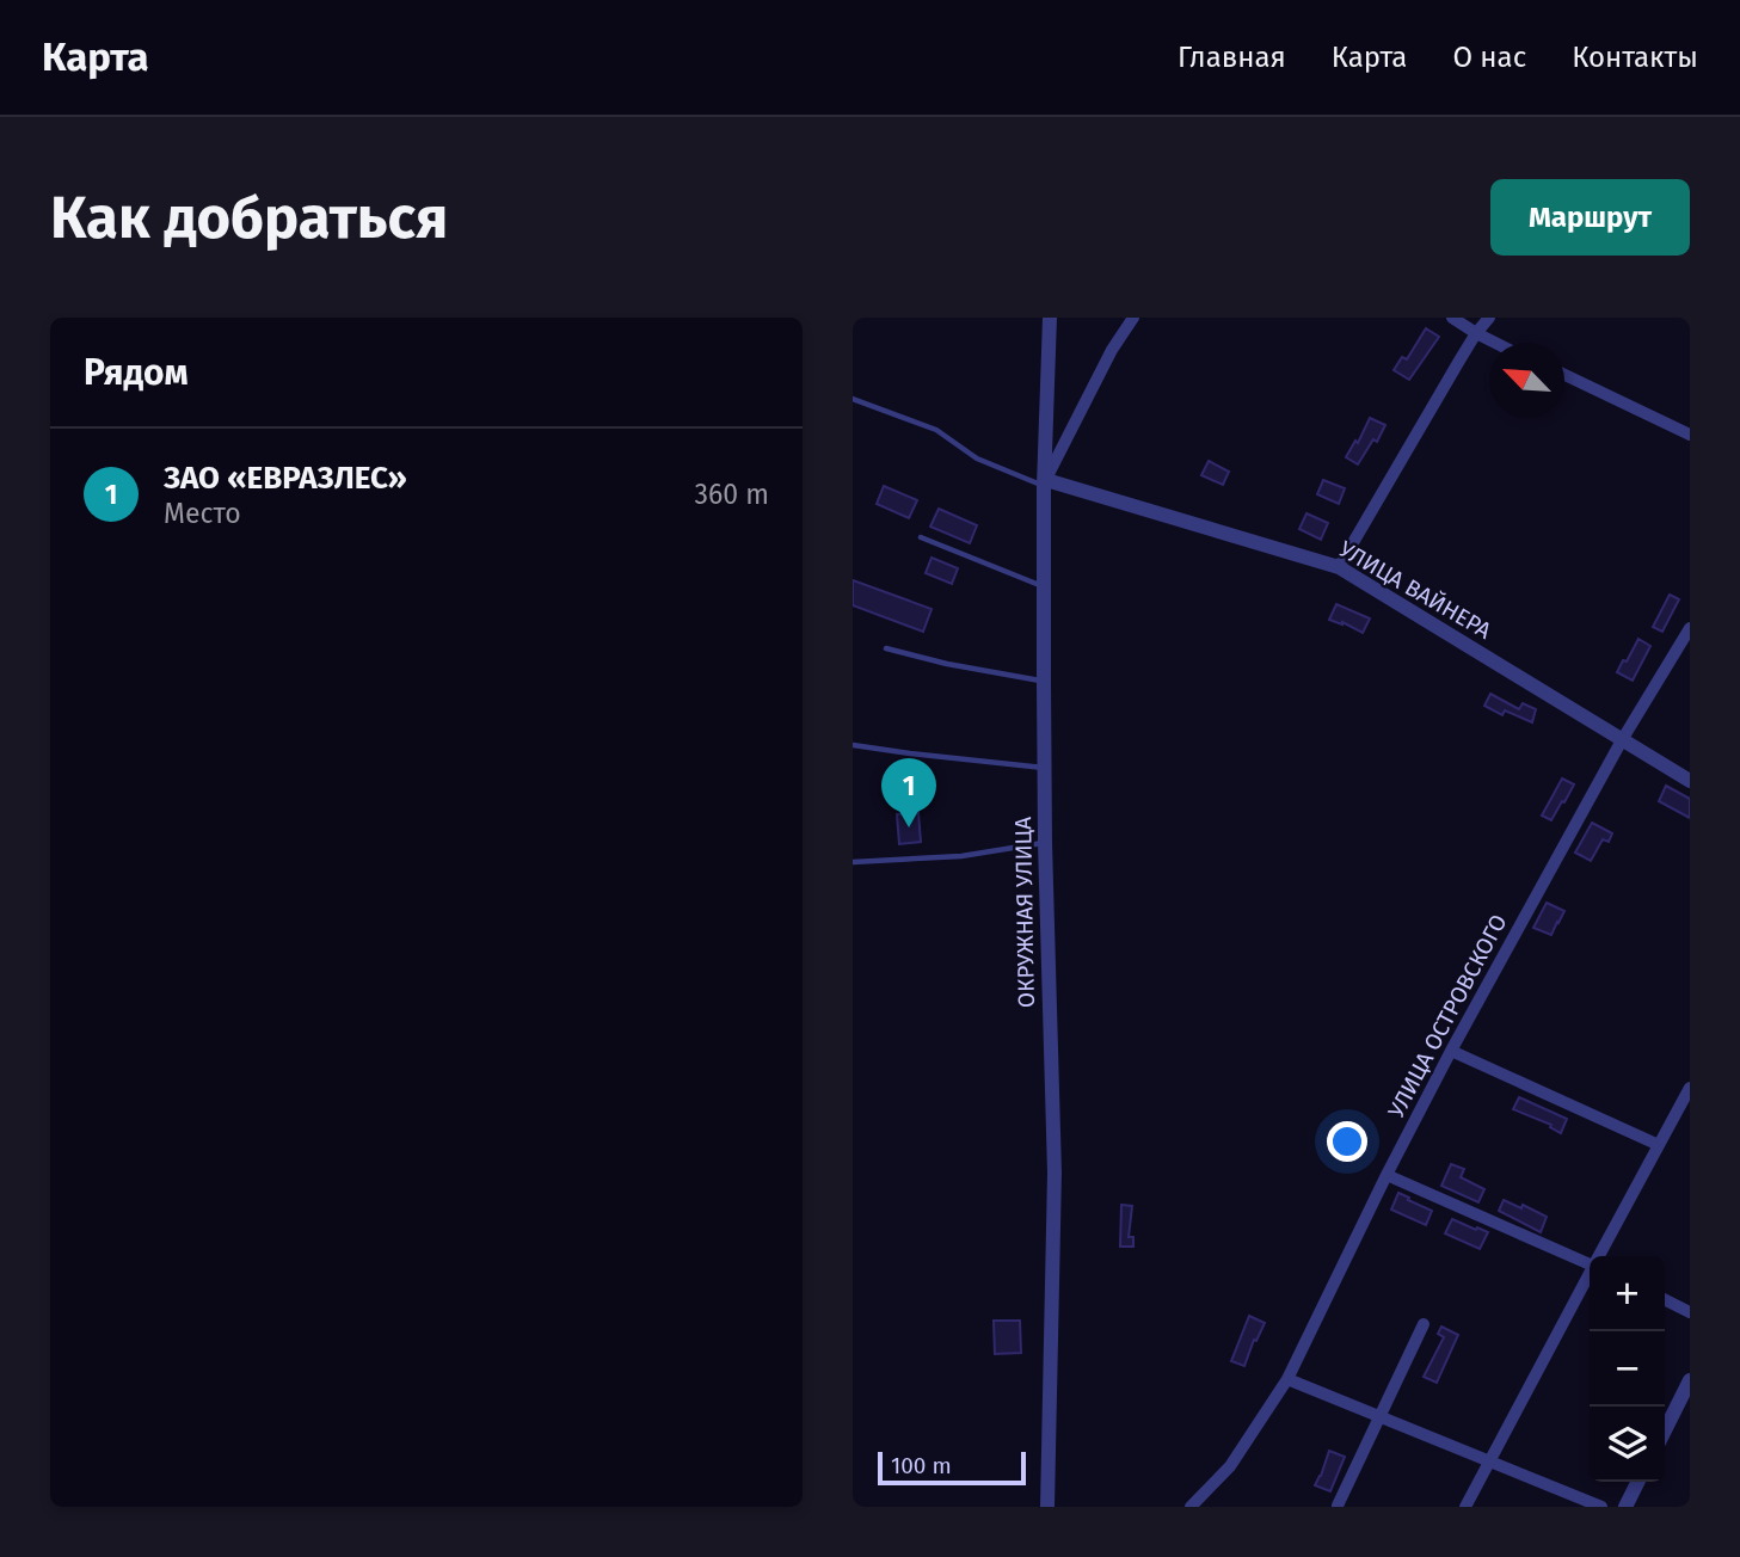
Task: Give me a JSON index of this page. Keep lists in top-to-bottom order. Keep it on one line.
{"streets":{"street":["УЛИЦА ВАЙНЕРА","ОКРУЖНАЯ УЛИЦА","УЛИЦА ОСТРОВСКОГО"]},"crossings":[["УЛИЦА ВАЙНЕРА","ОКРУЖНАЯ УЛИЦА"],["УЛИЦА ВАЙНЕРА","УЛИЦА ОСТРОВСКОГО"]],"scale_bar":"100 m","north":"top left","page":{"header":"Карта","nav":["Главная","Карта","О нас","Контакты"],"buttons":"Маршрут","title":"Как добраться","heading":"Рядом","list":[{"mark":"1","name":"ЗАО «ЕВРАЗЛЕС»","note":"Место","value":"360 m"}],"pins":"1","map_buttons":["+","−"],"scale":"100 m"}}
